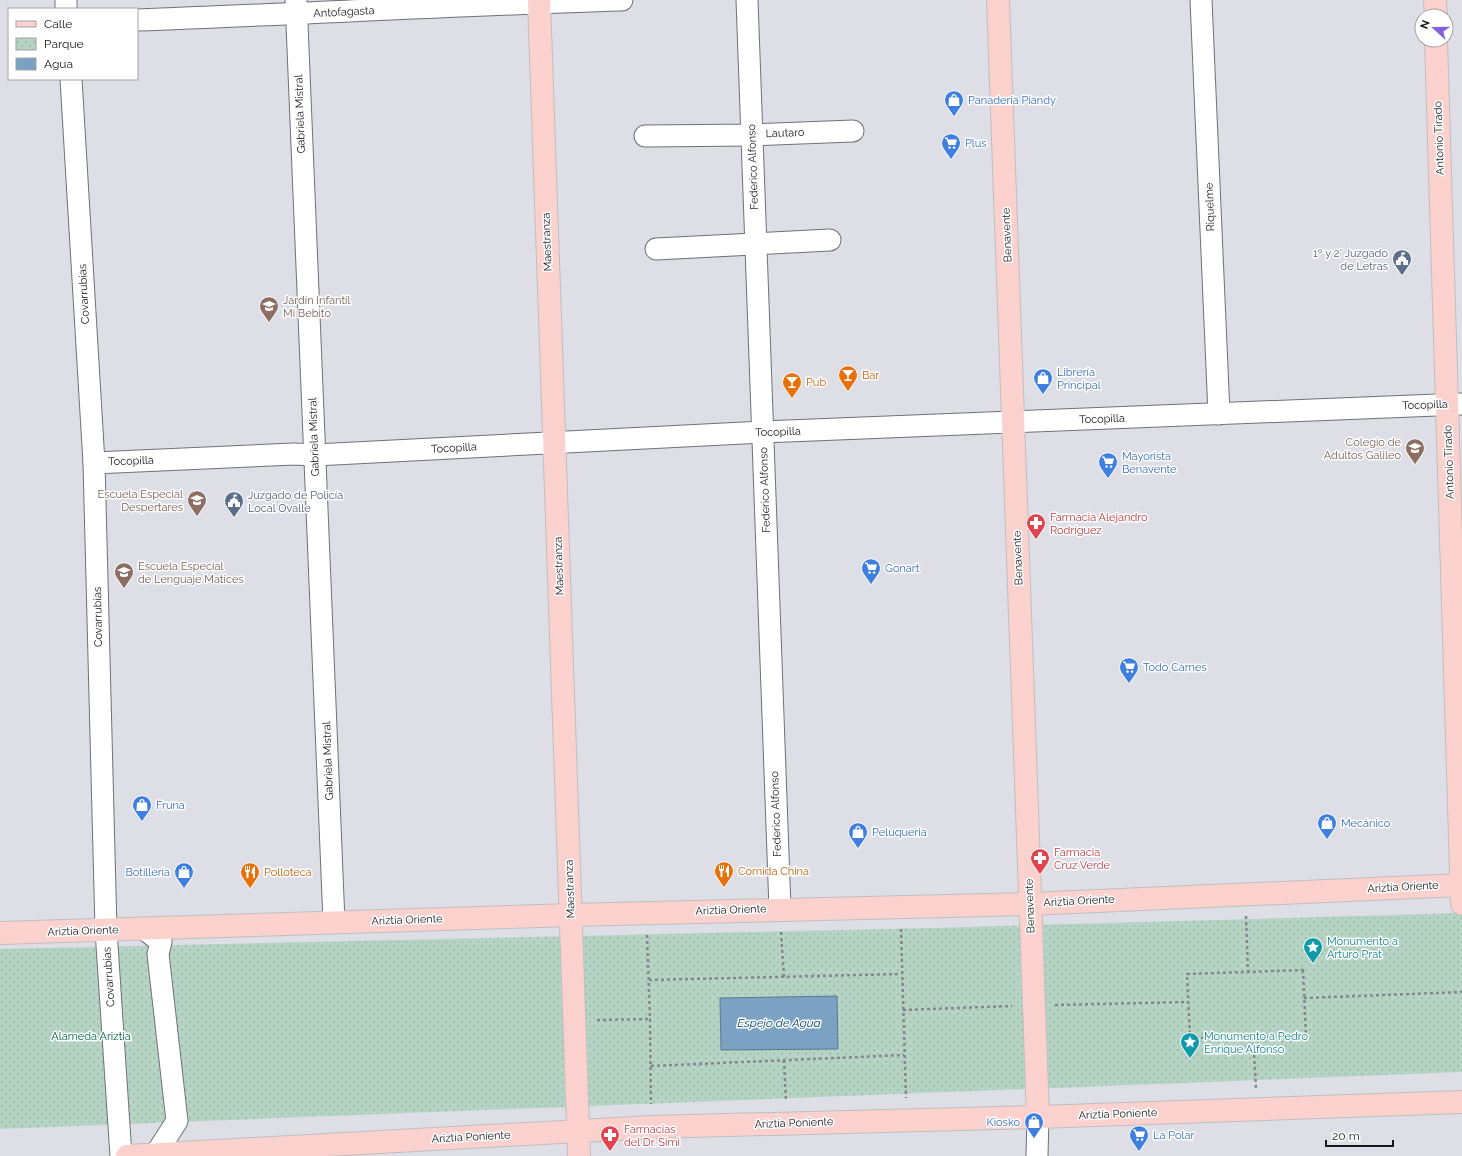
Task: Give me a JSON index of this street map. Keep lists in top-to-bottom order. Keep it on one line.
{"streets":{"main road":["Antonio Tirado","Benavente","Maestranza","Ariztía Oriente","Ariztía Poniente"],"street":["Antofagasta","Gabriela Mistral","Lautaro","Federico Alfonso","Riquelme","Covarrubias","Tocopilla"]},"crossings":[["Antofagasta","Gabriela Mistral"],["Antofagasta","Maestranza"],["Gabriela Mistral","Tocopilla"],["Gabriela Mistral","Ariztía Oriente"],["Lautaro","Federico Alfonso"],["Antonio Tirado","Tocopilla"],["Antonio Tirado","Ariztía Oriente"],["Federico Alfonso","Tocopilla"],["Federico Alfonso","Ariztía Oriente"],["Riquelme","Tocopilla"],["Benavente","Tocopilla"],["Benavente","Ariztía Oriente"],["Benavente","Ariztía Poniente"],["Maestranza","Tocopilla"],["Maestranza","Ariztía Oriente"],["Maestranza","Ariztía Poniente"],["Covarrubias","Tocopilla"],["Covarrubias","Ariztía Oriente"]],"water":["Espejo de Agua"],"parks":["Alameda Ariztia"],"places":{"shop":["Panadería Piandy","Librería Principal","Fruna","Mecánico","Peluqueria","Botillería","Kiosko"],"supermarket":["Plus","Mayorista Benavente","Gonart","Todo Carnes","La Polar"],"public building":["1º y 2° Juzgado de Letras","Juzgado de Policía Local Ovalle"],"school or university":["Jardín Infantil Mi Bebito","Colegio de Adultos Galileo","Escuela Especial Despertares","Escuela Especial de Lenguaje Matices"],"bar":["Bar","Pub"],"pharmacy":["Farmacia Alejandro Rodríguez","Farmacia Cruz Verde","Farmacias del Dr. Simi"],"restaurant":["Comida China","Polloteca"],"place":["Monumento a Arturo Prat","Monumento a Pedro Enrique Alfonso"]},"legend":["Calle","Parque","Agua"],"scale_bar":"20 m","north":"left"}
